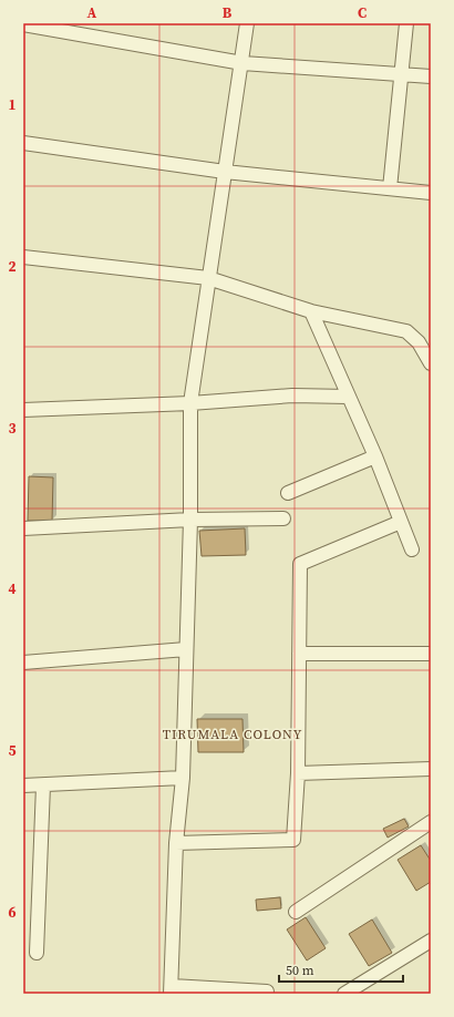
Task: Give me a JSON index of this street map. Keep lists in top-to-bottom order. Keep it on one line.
{"districts":["TIRUMALA COLONY"],"scale_bar":"50 m","grid":{"columns":["A","B","C"],"rows":["1","2","3","4","5","6"]}}
